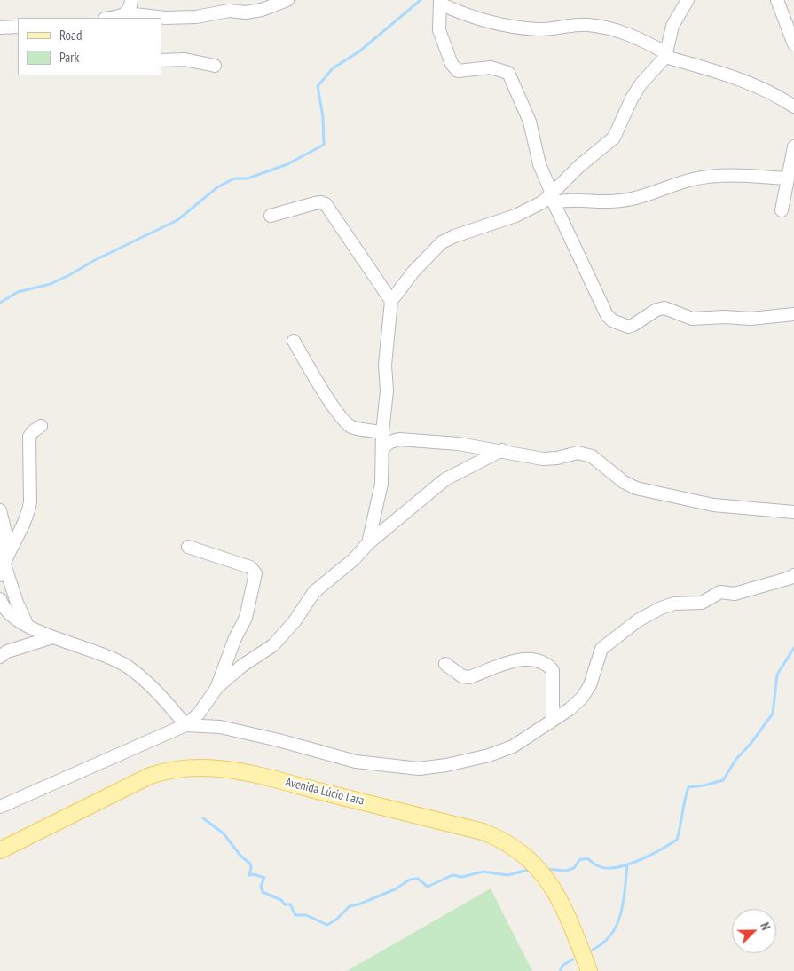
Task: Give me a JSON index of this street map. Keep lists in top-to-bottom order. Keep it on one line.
{"streets":{"main road":["Avenida Lúcio Lara"]},"legend":["Road","Park"],"north":"top right"}
